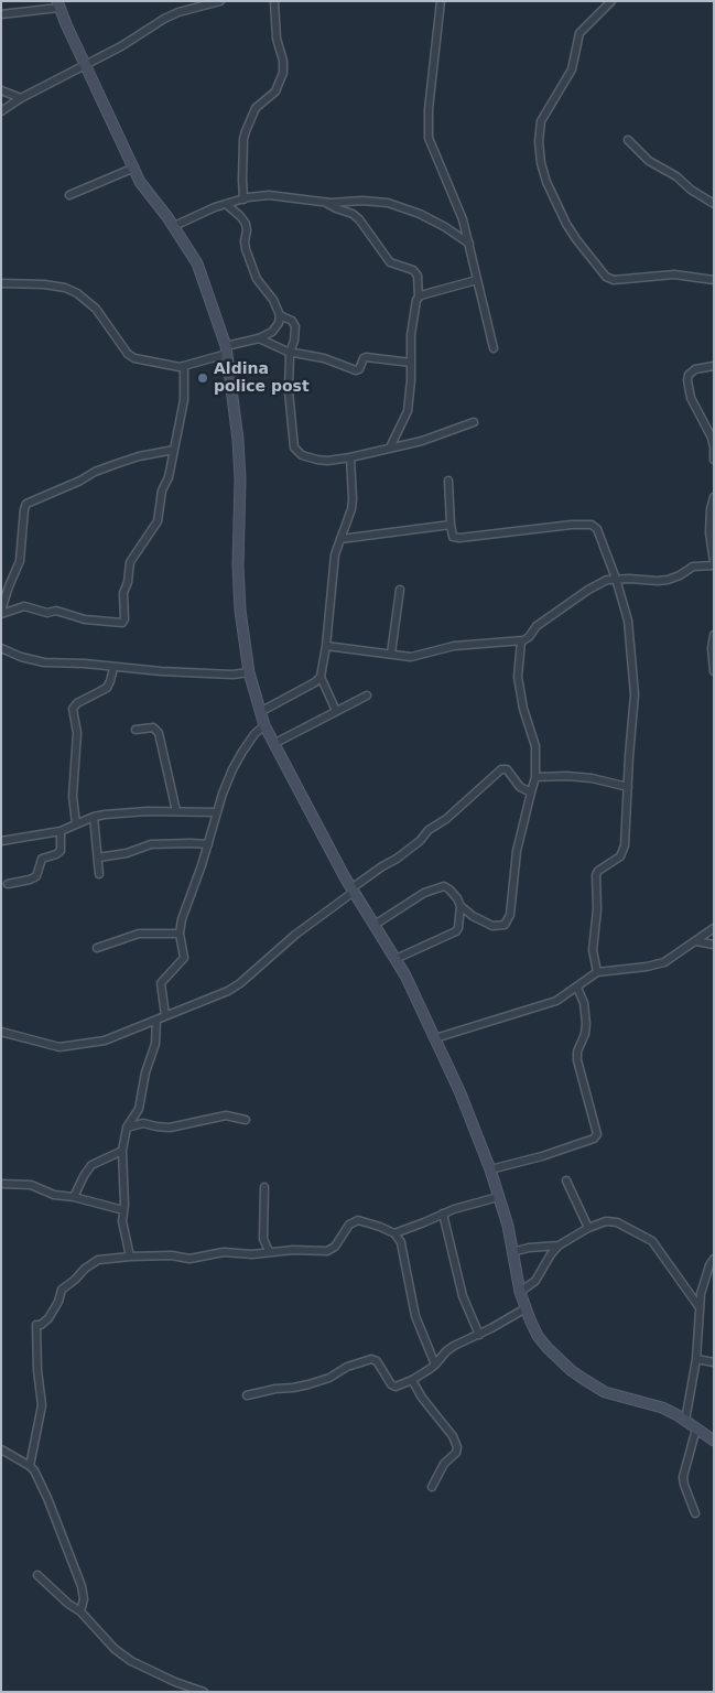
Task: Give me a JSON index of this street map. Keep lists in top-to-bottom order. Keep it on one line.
{"places":["Aldina police post"]}
